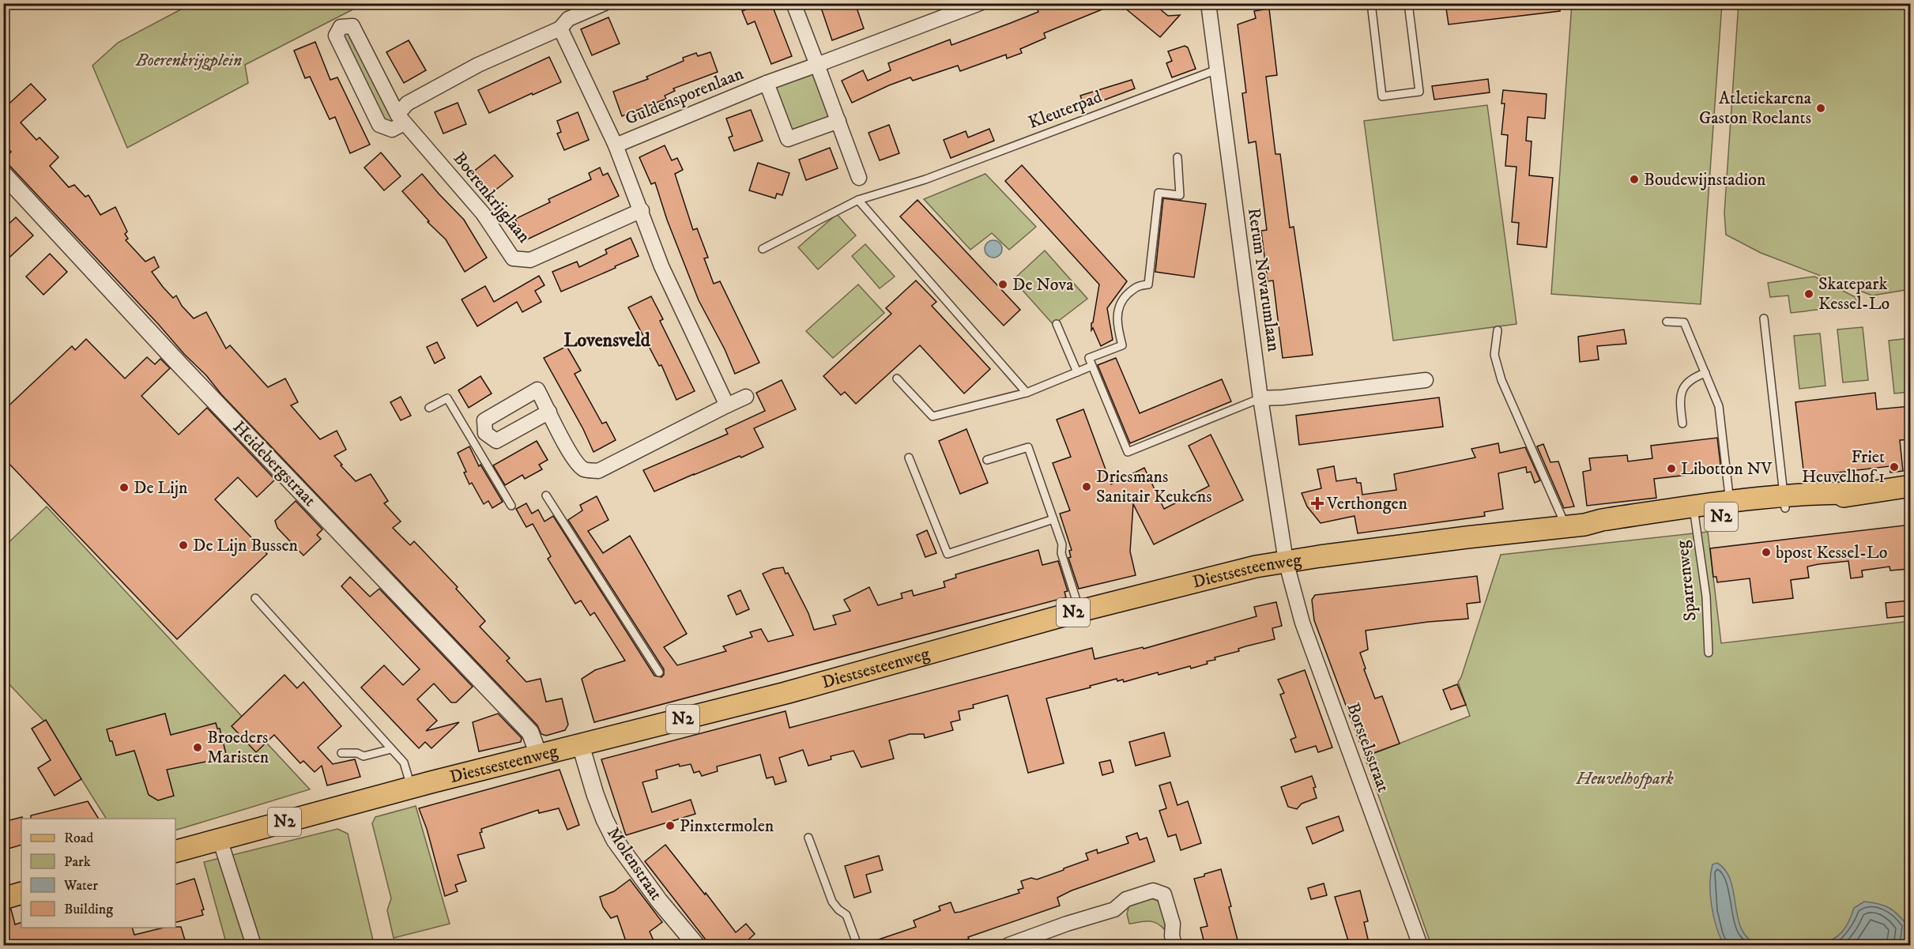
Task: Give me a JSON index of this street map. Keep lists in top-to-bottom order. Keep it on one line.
{"streets":{"main road":["N2","Diestsesteenweg"],"street":["Guldensporenlaan","Boerenkrijglaan","Rerum Novarumlaan","Heidebergstraat","Borstelsstraat","Molenstraat"],"lane":["Kleuterpad","Sparrenweg"]},"crossings":[["Kleuterpad","Rerum Novarumlaan"],["Rerum Novarumlaan","Diestsesteenweg"],["Rerum Novarumlaan","Borstelsstraat"],["Heidebergstraat","Diestsesteenweg"],["Diestsesteenweg","Sparrenweg"],["Diestsesteenweg","Borstelsstraat"],["Diestsesteenweg","Molenstraat"]],"districts":["Lovensveld"],"parks":["Boerenkrijgplein","Heuvelhofpark"],"places":{"other":["Atletiekarena Gaston Roelants","Boudewijnstadion","De Nova","Skatepark Kessel-Lo","Friet Heuvelhof 1","Libotton NV","Driesmans Sanitair Keukens","De Lijn","De Lijn Bussen","bpost Kessel-Lo","Broeders Maristen","Pinxtermolen"],"health":["Verthongen"]},"legend":["Road","Park","Water","Building"]}
